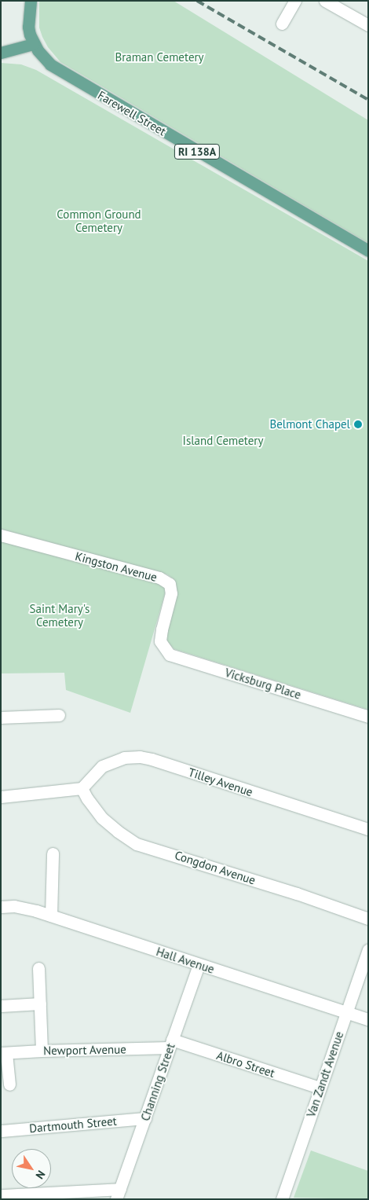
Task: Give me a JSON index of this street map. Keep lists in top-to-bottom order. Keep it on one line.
{"streets":{"main road":["Farewell Street","RI 138A"],"street":["Kingston Avenue","Vicksburg Place","Tilley Avenue","Congdon Avenue","Hall Avenue","Newport Avenue","Albro Street","Van Zandt Avenue","Channing Street","Dartmouth Street"]},"crossings":[["Farewell Street","RI 138A"],["Kingston Avenue","Vicksburg Place"],["Tilley Avenue","Congdon Avenue"],["Hall Avenue","Van Zandt Avenue"],["Hall Avenue","Channing Street"],["Newport Avenue","Albro Street"],["Newport Avenue","Channing Street"],["Albro Street","Van Zandt Avenue"],["Albro Street","Channing Street"],["Channing Street","Dartmouth Street"]],"parks":["Braman Cemetery","Common Ground Cemetery","Island Cemetery","Saint Mary's Cemetery"],"places":["Belmont Chapel"],"north":"bottom right"}
